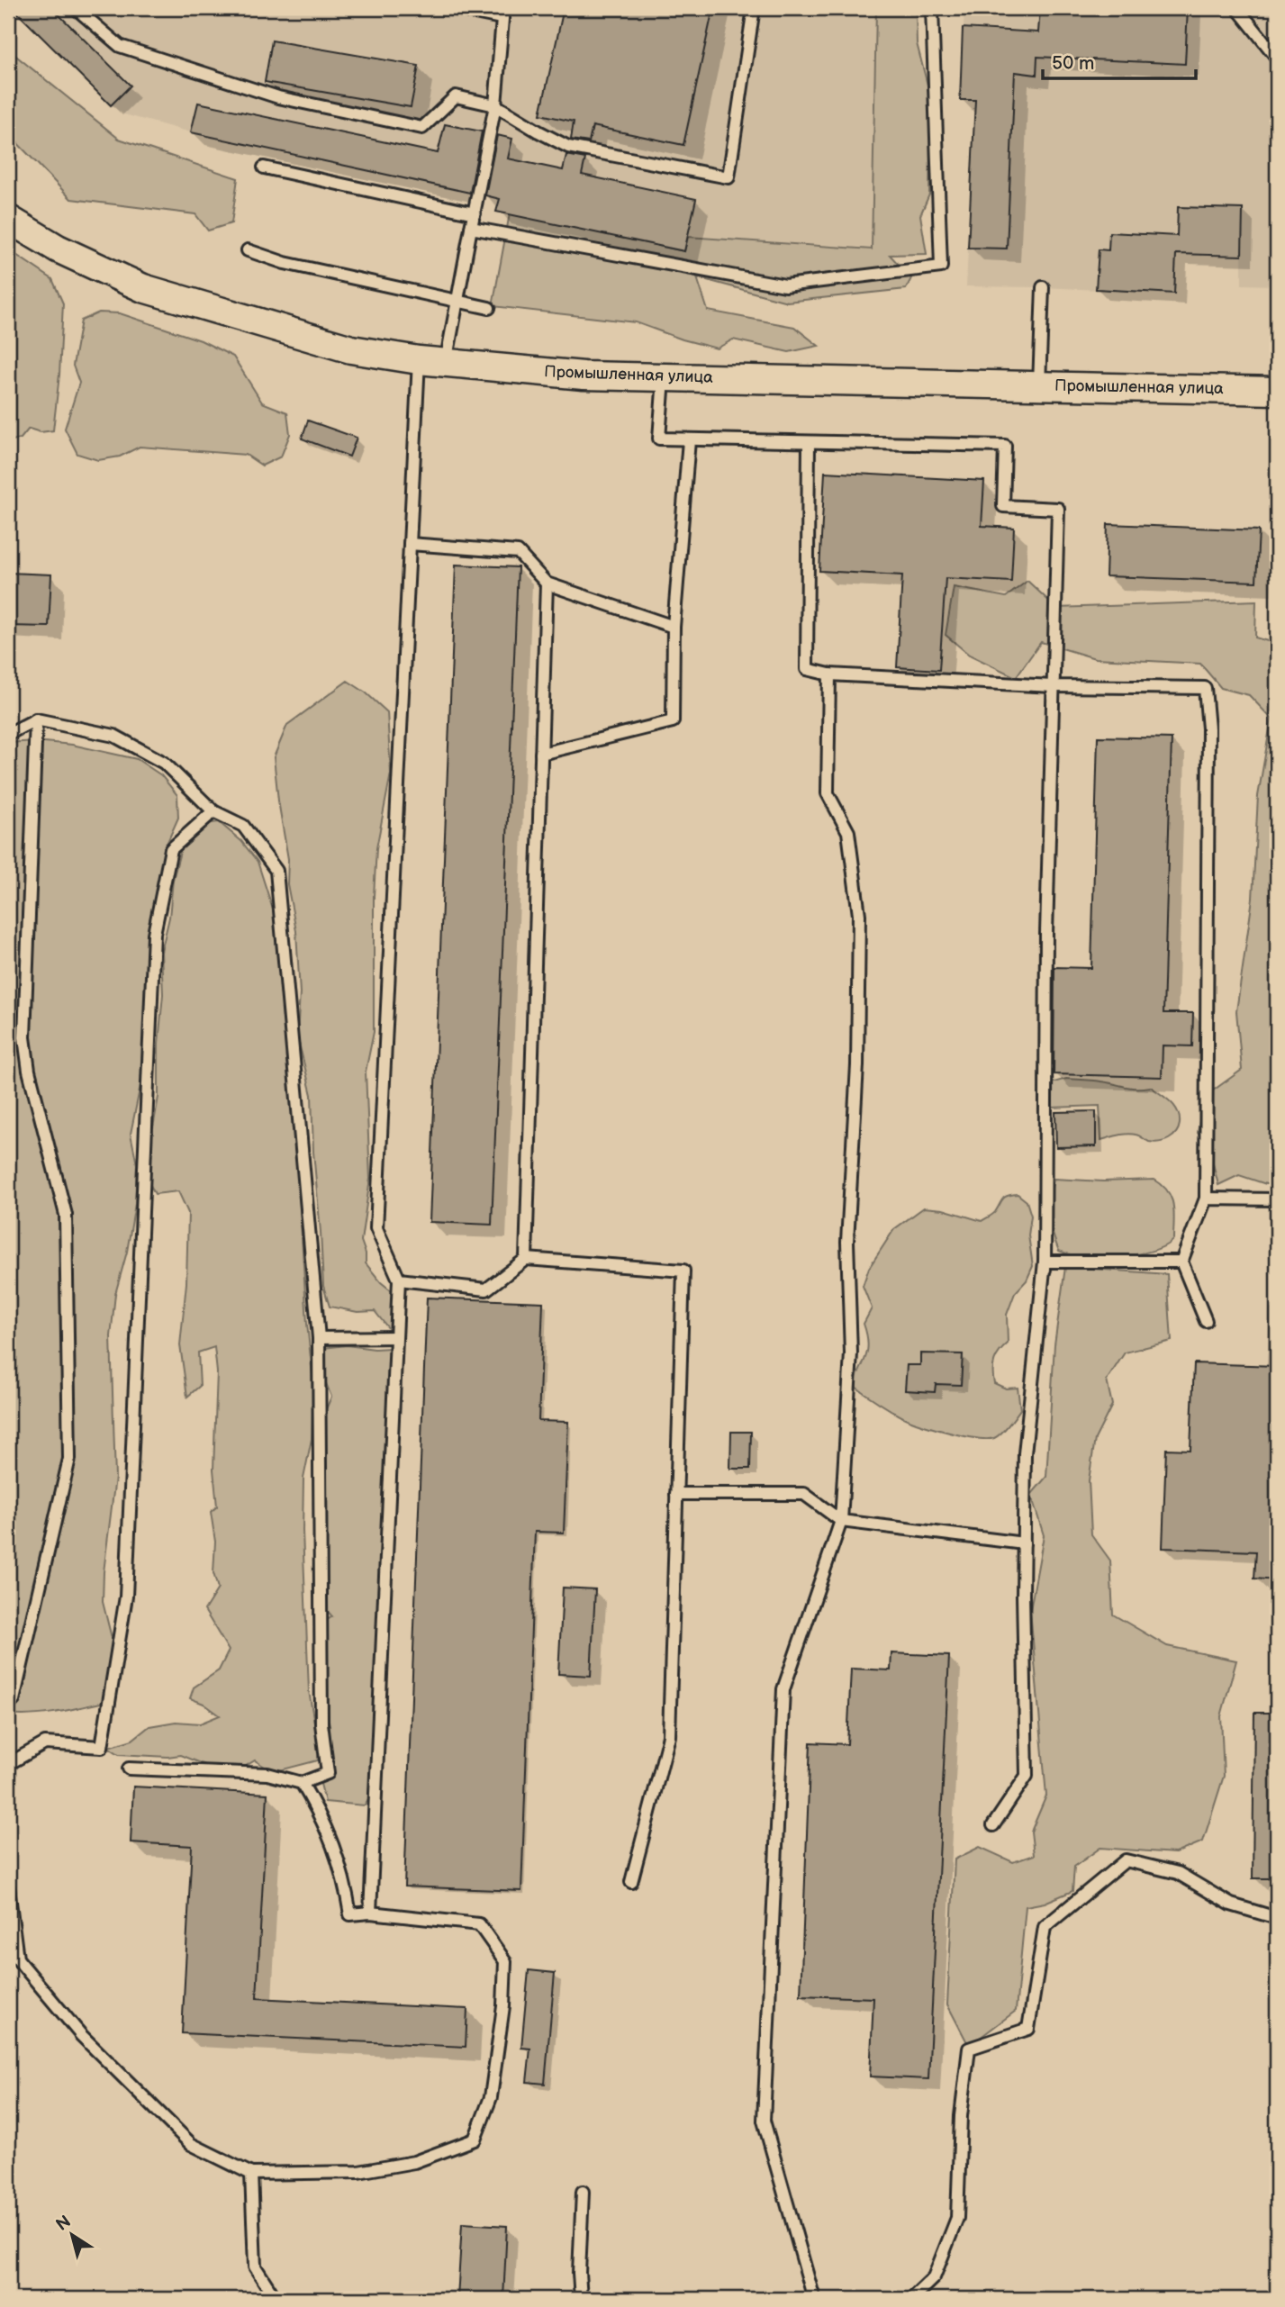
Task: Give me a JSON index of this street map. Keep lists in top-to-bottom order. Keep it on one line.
{"streets":{"street":["Промышленная улица"]},"scale_bar":"50 m","north":"top left"}
